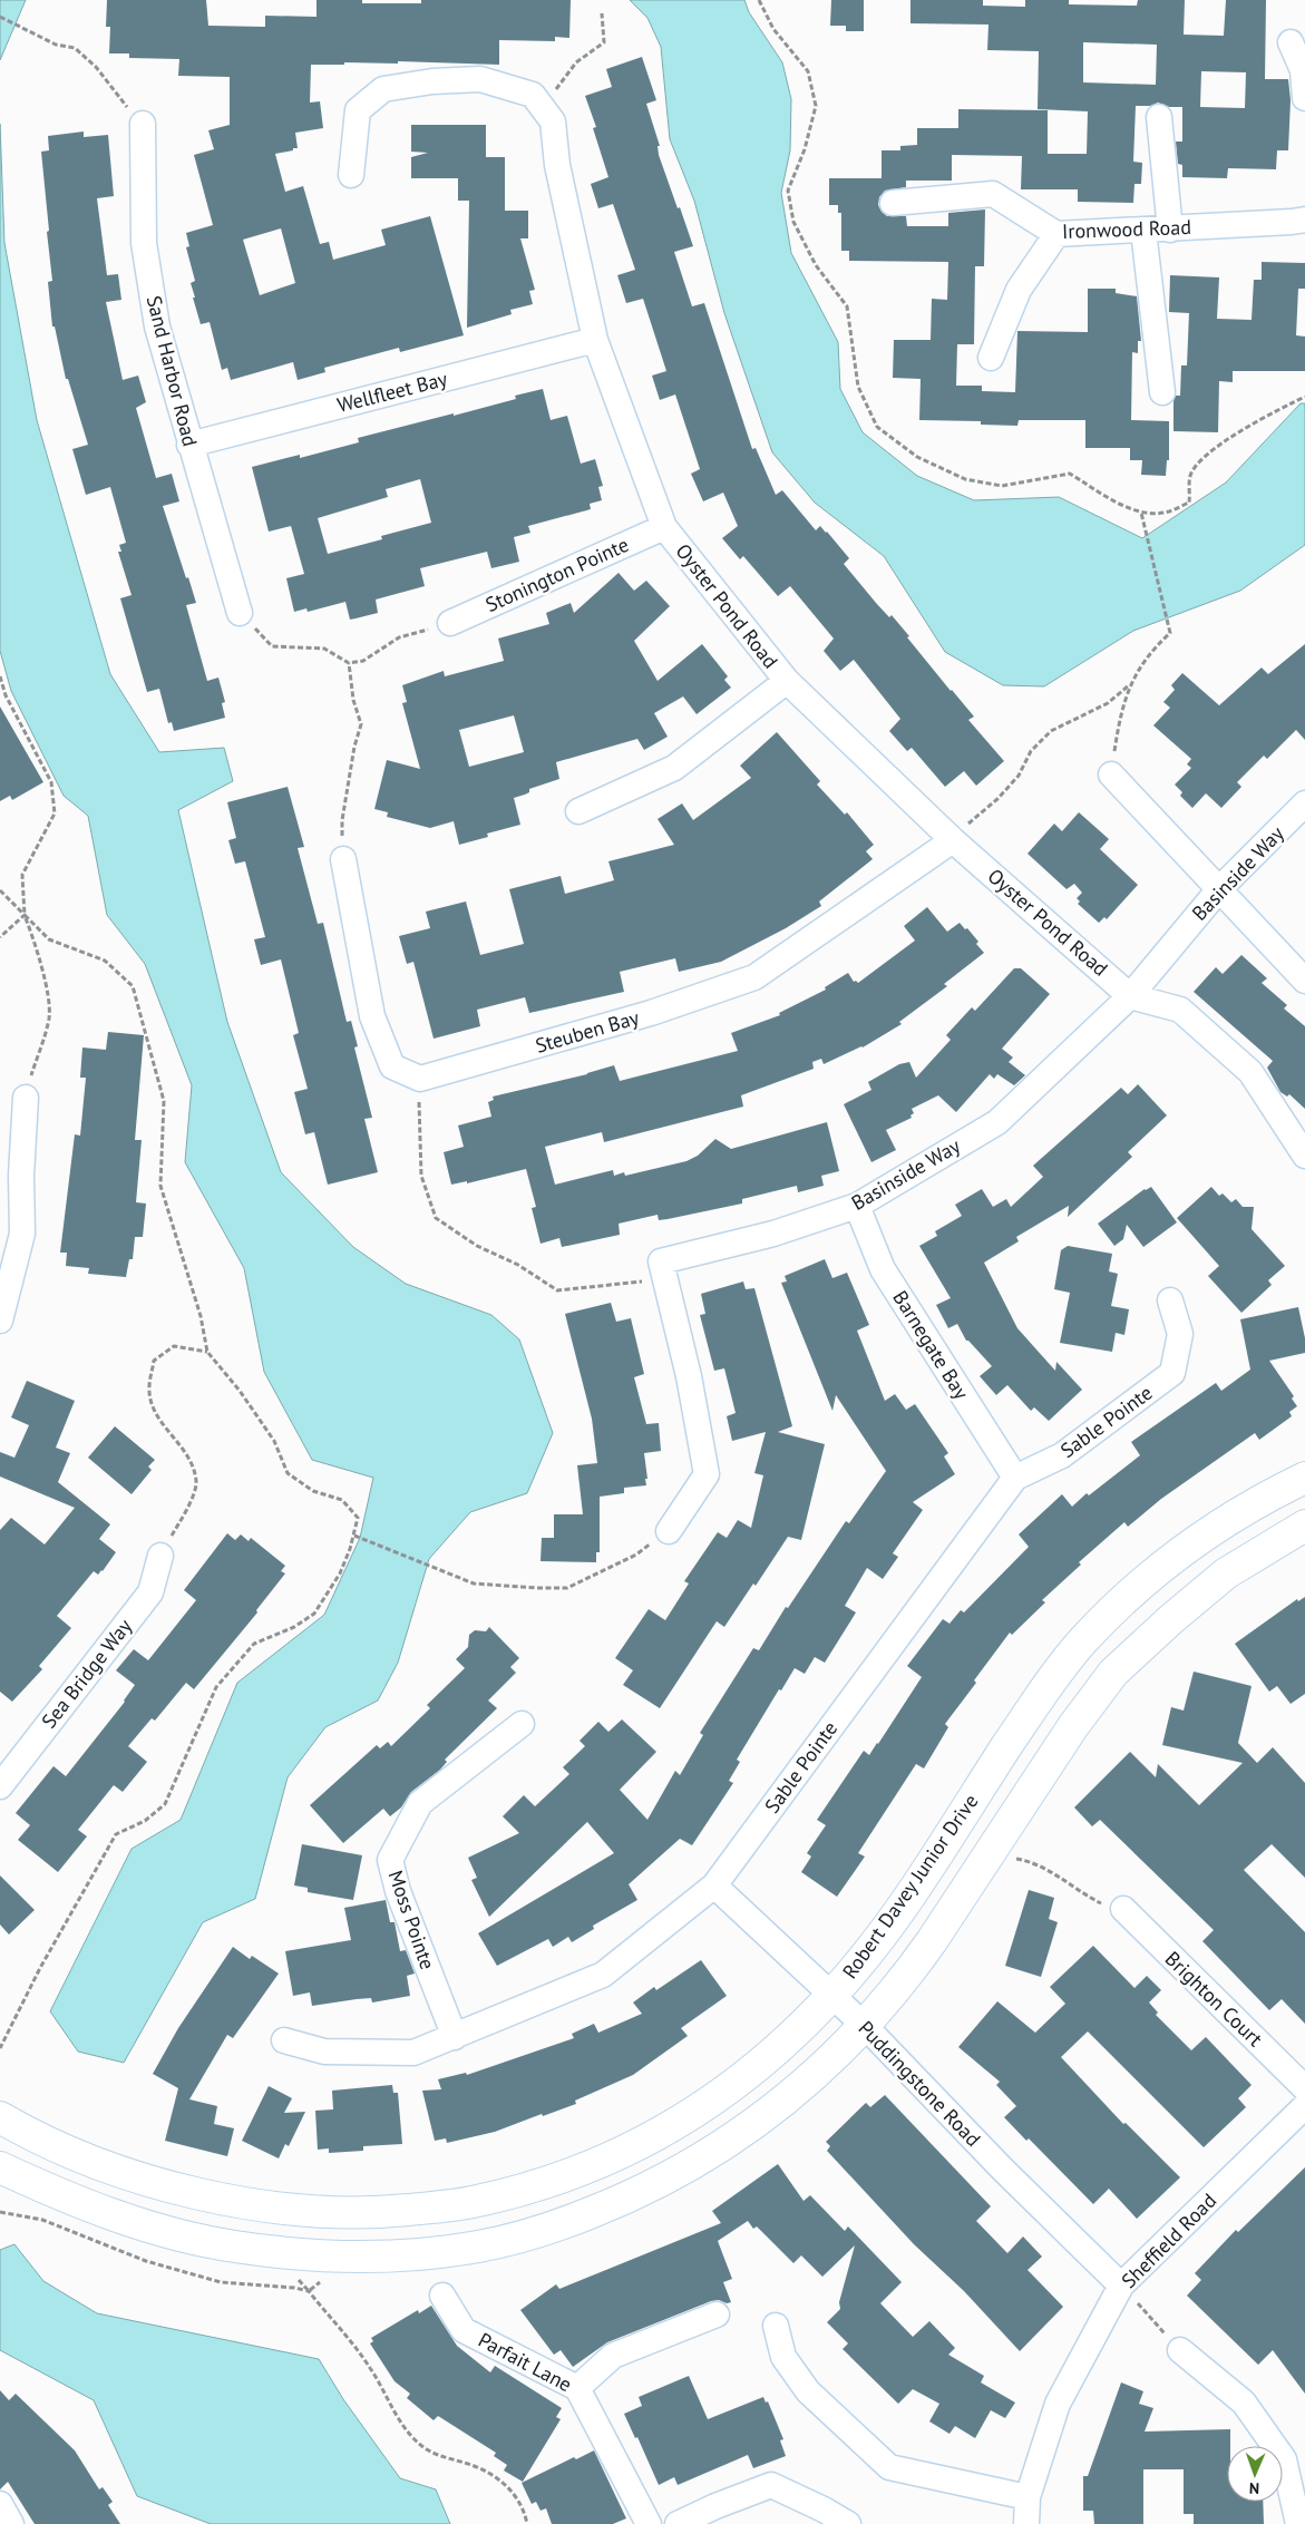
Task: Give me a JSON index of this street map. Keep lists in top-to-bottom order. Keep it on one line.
{"streets":{"main road":["Robert Davey Junior Drive"],"street":["Ironwood Road","Sand Harbor Road","Wellfleet Bay","Stonington Pointe","Oyster Pond Road","Basinside Way","Steuben Bay","Barnegate Bay","Sable Pointe","Sea Bridge Way","Moss Pointe","Brighton Court","Puddingstone Road","Sheffield Road","Parfait Lane"]},"crossings":[["Sand Harbor Road","Wellfleet Bay"],["Wellfleet Bay","Oyster Pond Road"],["Stonington Pointe","Oyster Pond Road"],["Oyster Pond Road","Basinside Way"],["Oyster Pond Road","Steuben Bay"],["Basinside Way","Barnegate Bay"],["Barnegate Bay","Sable Pointe"],["Sable Pointe","Moss Pointe"],["Sable Pointe","Puddingstone Road"],["Robert Davey Junior Drive","Puddingstone Road"],["Puddingstone Road","Sheffield Road"]],"north":"bottom"}
